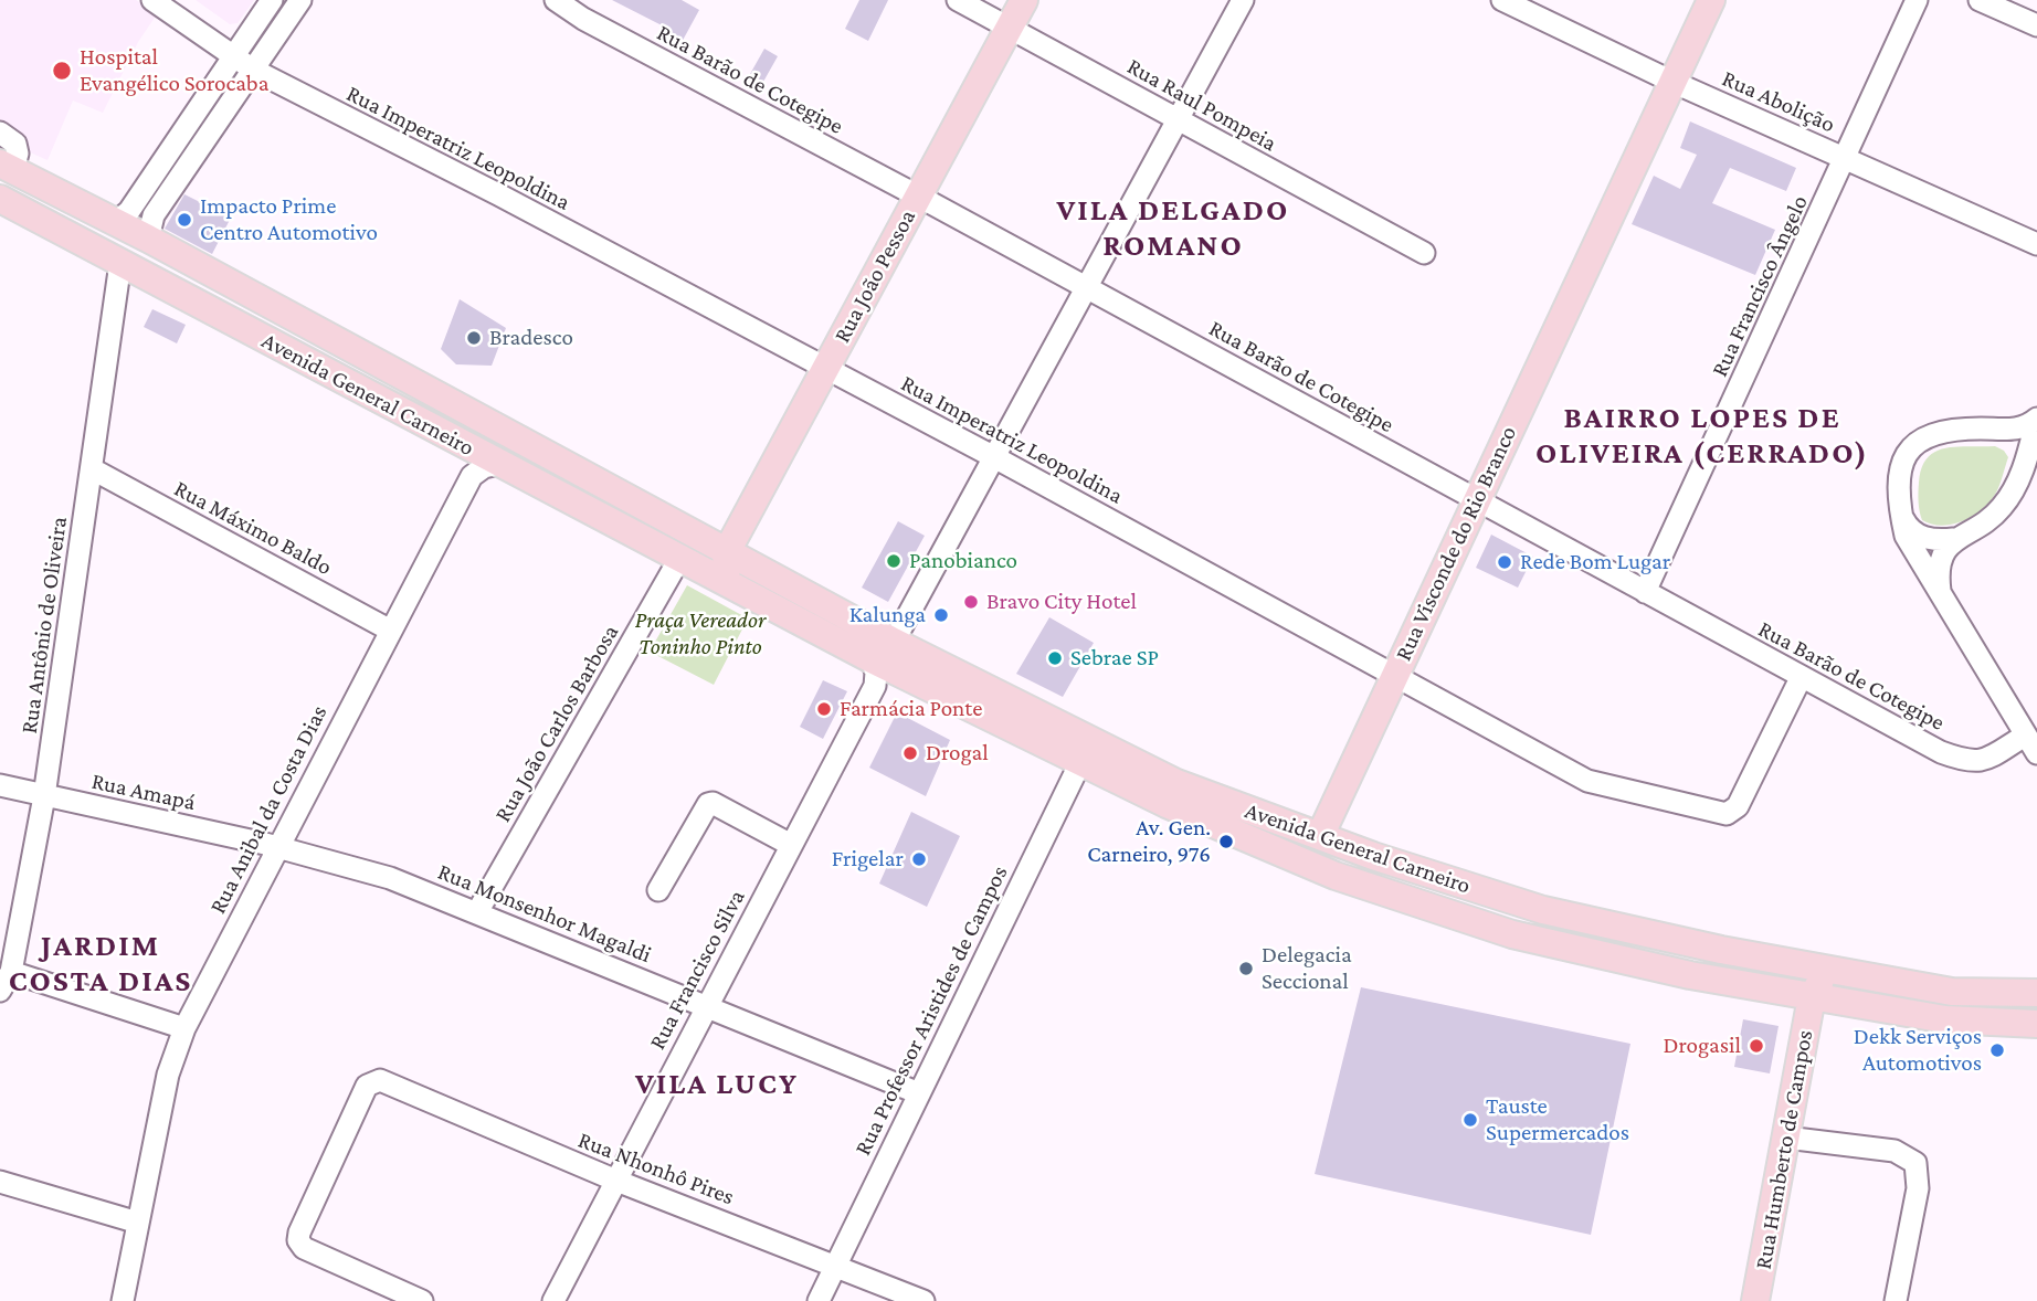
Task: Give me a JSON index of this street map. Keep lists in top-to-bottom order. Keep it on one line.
{"streets":{"main road":["Rua João Pessoa","Avenida General Carneiro","Rua Visconde do Rio Branco","Rua Humberto de Campos"],"street":["Rua Barão de Cotegipe","Rua Abolição","Rua Raul Pompeia","Rua Imperatriz Leopoldina","Rua Francisco Ângelo","Rua Máximo Baldo","Rua Antônio de Oliveira","Rua João Carlos Barbosa","Rua Amapá","Rua Anibal da Costa Dias","Rua Monsenhor Magaldi","Rua Francisco Silva","Rua Professor Aristides de Campos","Rua Nhonhô Pires"]},"crossings":[["Rua Barão de Cotegipe","Rua Imperatriz Leopoldina"],["Rua Barão de Cotegipe","Rua João Pessoa"],["Rua Barão de Cotegipe","Rua Francisco Ângelo"],["Rua Barão de Cotegipe","Rua Visconde do Rio Branco"],["Rua Abolição","Rua Francisco Ângelo"],["Rua Abolição","Rua Visconde do Rio Branco"],["Rua Raul Pompeia","Rua João Pessoa"],["Rua Imperatriz Leopoldina","Rua João Pessoa"],["Rua Imperatriz Leopoldina","Rua Visconde do Rio Branco"],["Rua João Pessoa","Avenida General Carneiro"],["Avenida General Carneiro","Rua Visconde do Rio Branco"],["Avenida General Carneiro","Rua Antônio de Oliveira"],["Avenida General Carneiro","Rua João Carlos Barbosa"],["Avenida General Carneiro","Rua Anibal da Costa Dias"],["Avenida General Carneiro","Rua Francisco Silva"],["Avenida General Carneiro","Rua Professor Aristides de Campos"],["Avenida General Carneiro","Rua Humberto de Campos"],["Rua Máximo Baldo","Rua Antônio de Oliveira"],["Rua Máximo Baldo","Rua Anibal da Costa Dias"],["Rua Antônio de Oliveira","Rua Amapá"],["Rua João Carlos Barbosa","Rua Monsenhor Magaldi"],["Rua Amapá","Rua Anibal da Costa Dias"],["Rua Amapá","Rua Monsenhor Magaldi"],["Rua Anibal da Costa Dias","Rua Monsenhor Magaldi"],["Rua Monsenhor Magaldi","Rua Francisco Silva"],["Rua Monsenhor Magaldi","Rua Professor Aristides de Campos"],["Rua Francisco Silva","Rua Nhonhô Pires"],["Rua Professor Aristides de Campos","Rua Nhonhô Pires"]],"districts":["VILA DELGADO ROMANO","BAIRRO LOPES DE OLIVEIRA (CERRADO)","JARDIM COSTA DIAS","VILA LUCY"],"parks":["Praça Vereador Toninho Pinto"],"places":["Hospital Evangélico Sorocaba","Impacto Prime Centro Automotivo","Bradesco","Panobianco","Rede Bom Lugar","Bravo City Hotel","Kalunga","Sebrae SP","Farmácia Ponte","Drogal","Av. Gen. Carneiro, 976","Frigelar","Delegacia Seccional","Drogasil","Dekk Serviços Automotivos","Tauste Supermercados"]}
